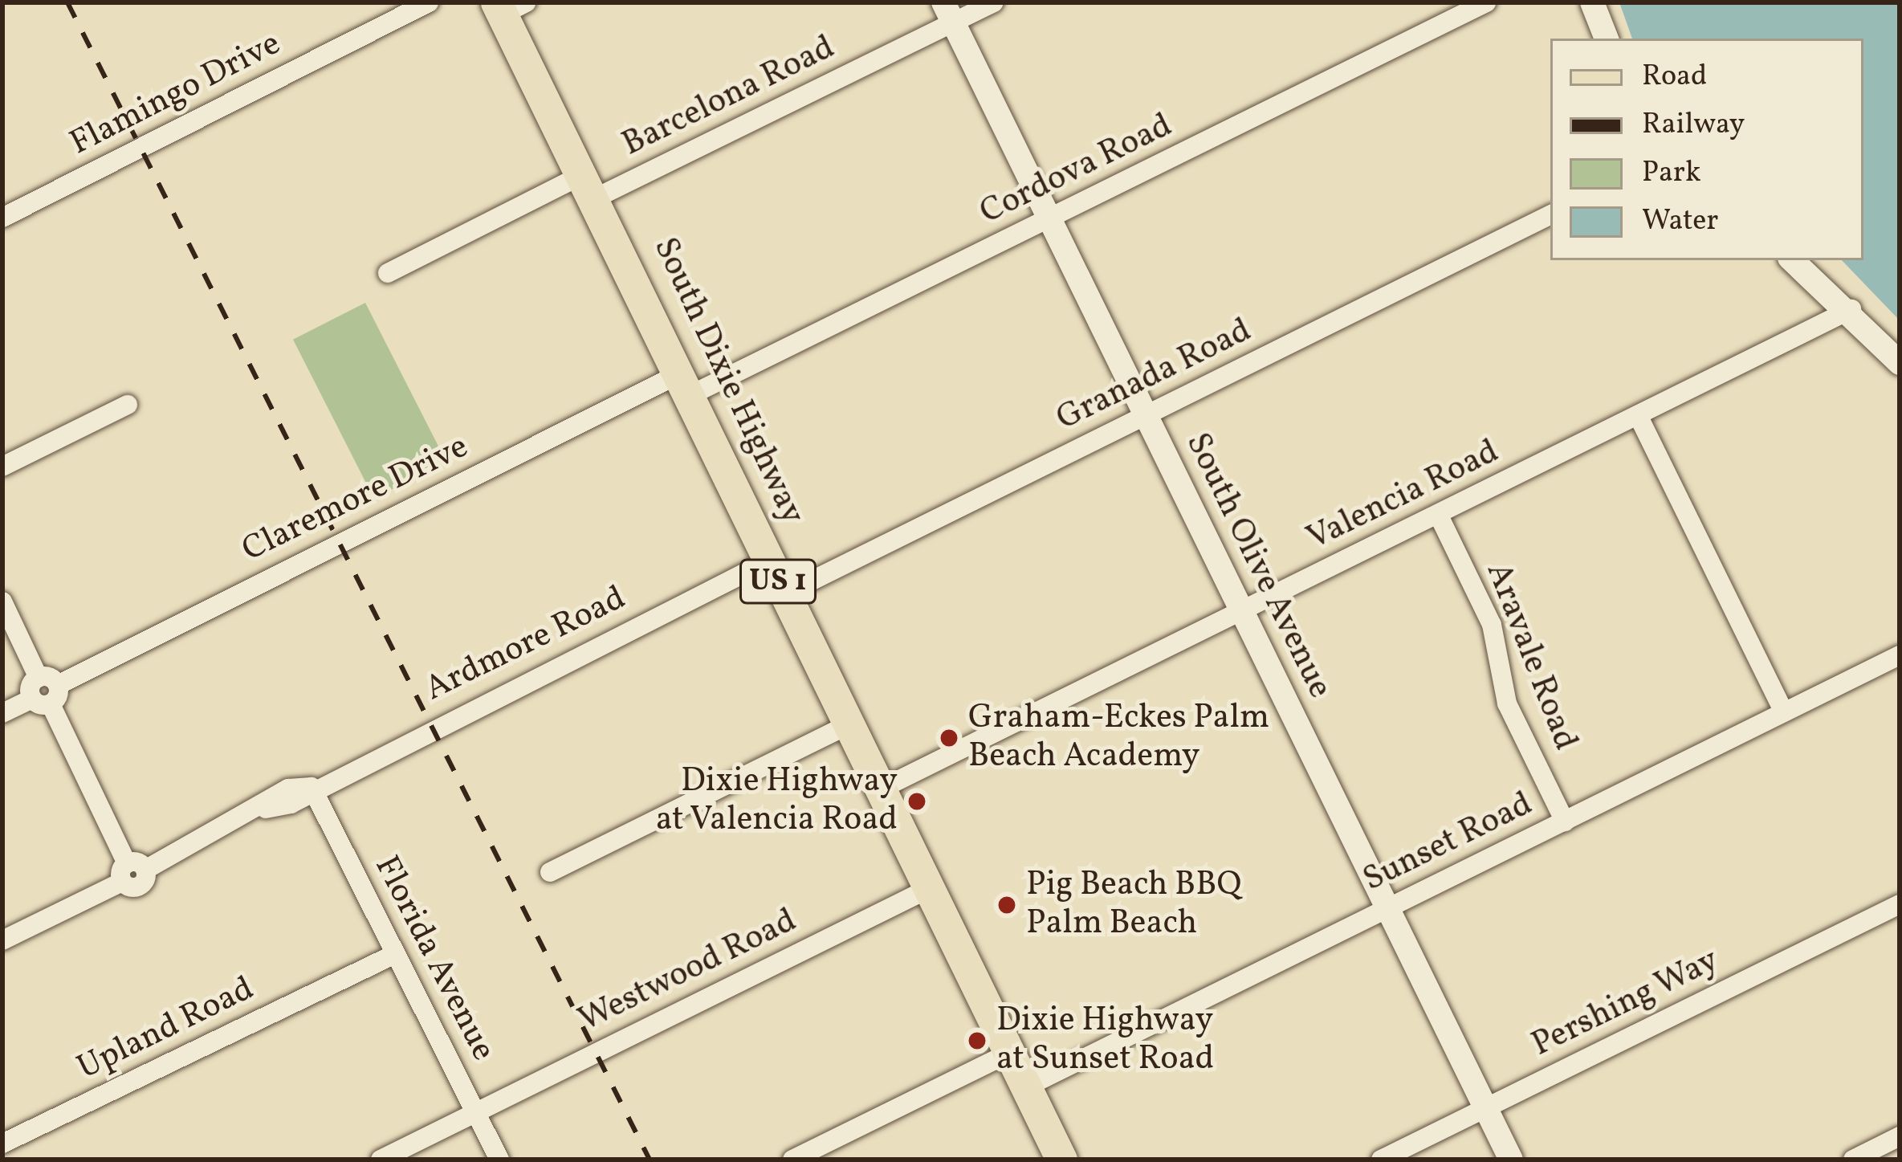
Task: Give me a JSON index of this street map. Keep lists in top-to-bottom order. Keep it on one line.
{"streets":{"main road":["South Dixie Highway","US 1"],"street":["Flamingo Drive","Barcelona Road","Cordova Road","Granada Road","Valencia Road","Claremore Drive","South Olive Avenue","Ardmore Road","Aravale Road","Sunset Road","Florida Avenue","Westwood Road","Pershing Way","Upland Road"]},"crossings":[["Barcelona Road","South Dixie Highway"],["Barcelona Road","South Olive Avenue"],["Cordova Road","South Dixie Highway"],["Cordova Road","Claremore Drive"],["Cordova Road","South Olive Avenue"],["Granada Road","South Dixie Highway"],["Granada Road","South Olive Avenue"],["South Dixie Highway","Valencia Road"],["South Dixie Highway","Claremore Drive"],["South Dixie Highway","Ardmore Road"],["South Dixie Highway","Sunset Road"],["South Dixie Highway","Westwood Road"],["Valencia Road","South Olive Avenue"],["Valencia Road","Aravale Road"],["South Olive Avenue","Sunset Road"],["South Olive Avenue","Pershing Way"],["Ardmore Road","Florida Avenue"],["Aravale Road","Sunset Road"],["Florida Avenue","Westwood Road"],["Florida Avenue","Upland Road"]],"places":["Graham-Eckes Palm Beach Academy","Dixie Highway at Valencia Road","Pig Beach BBQ Palm Beach","Dixie Highway at Sunset Road"],"legend":["Road","Railway","Park","Water"]}
